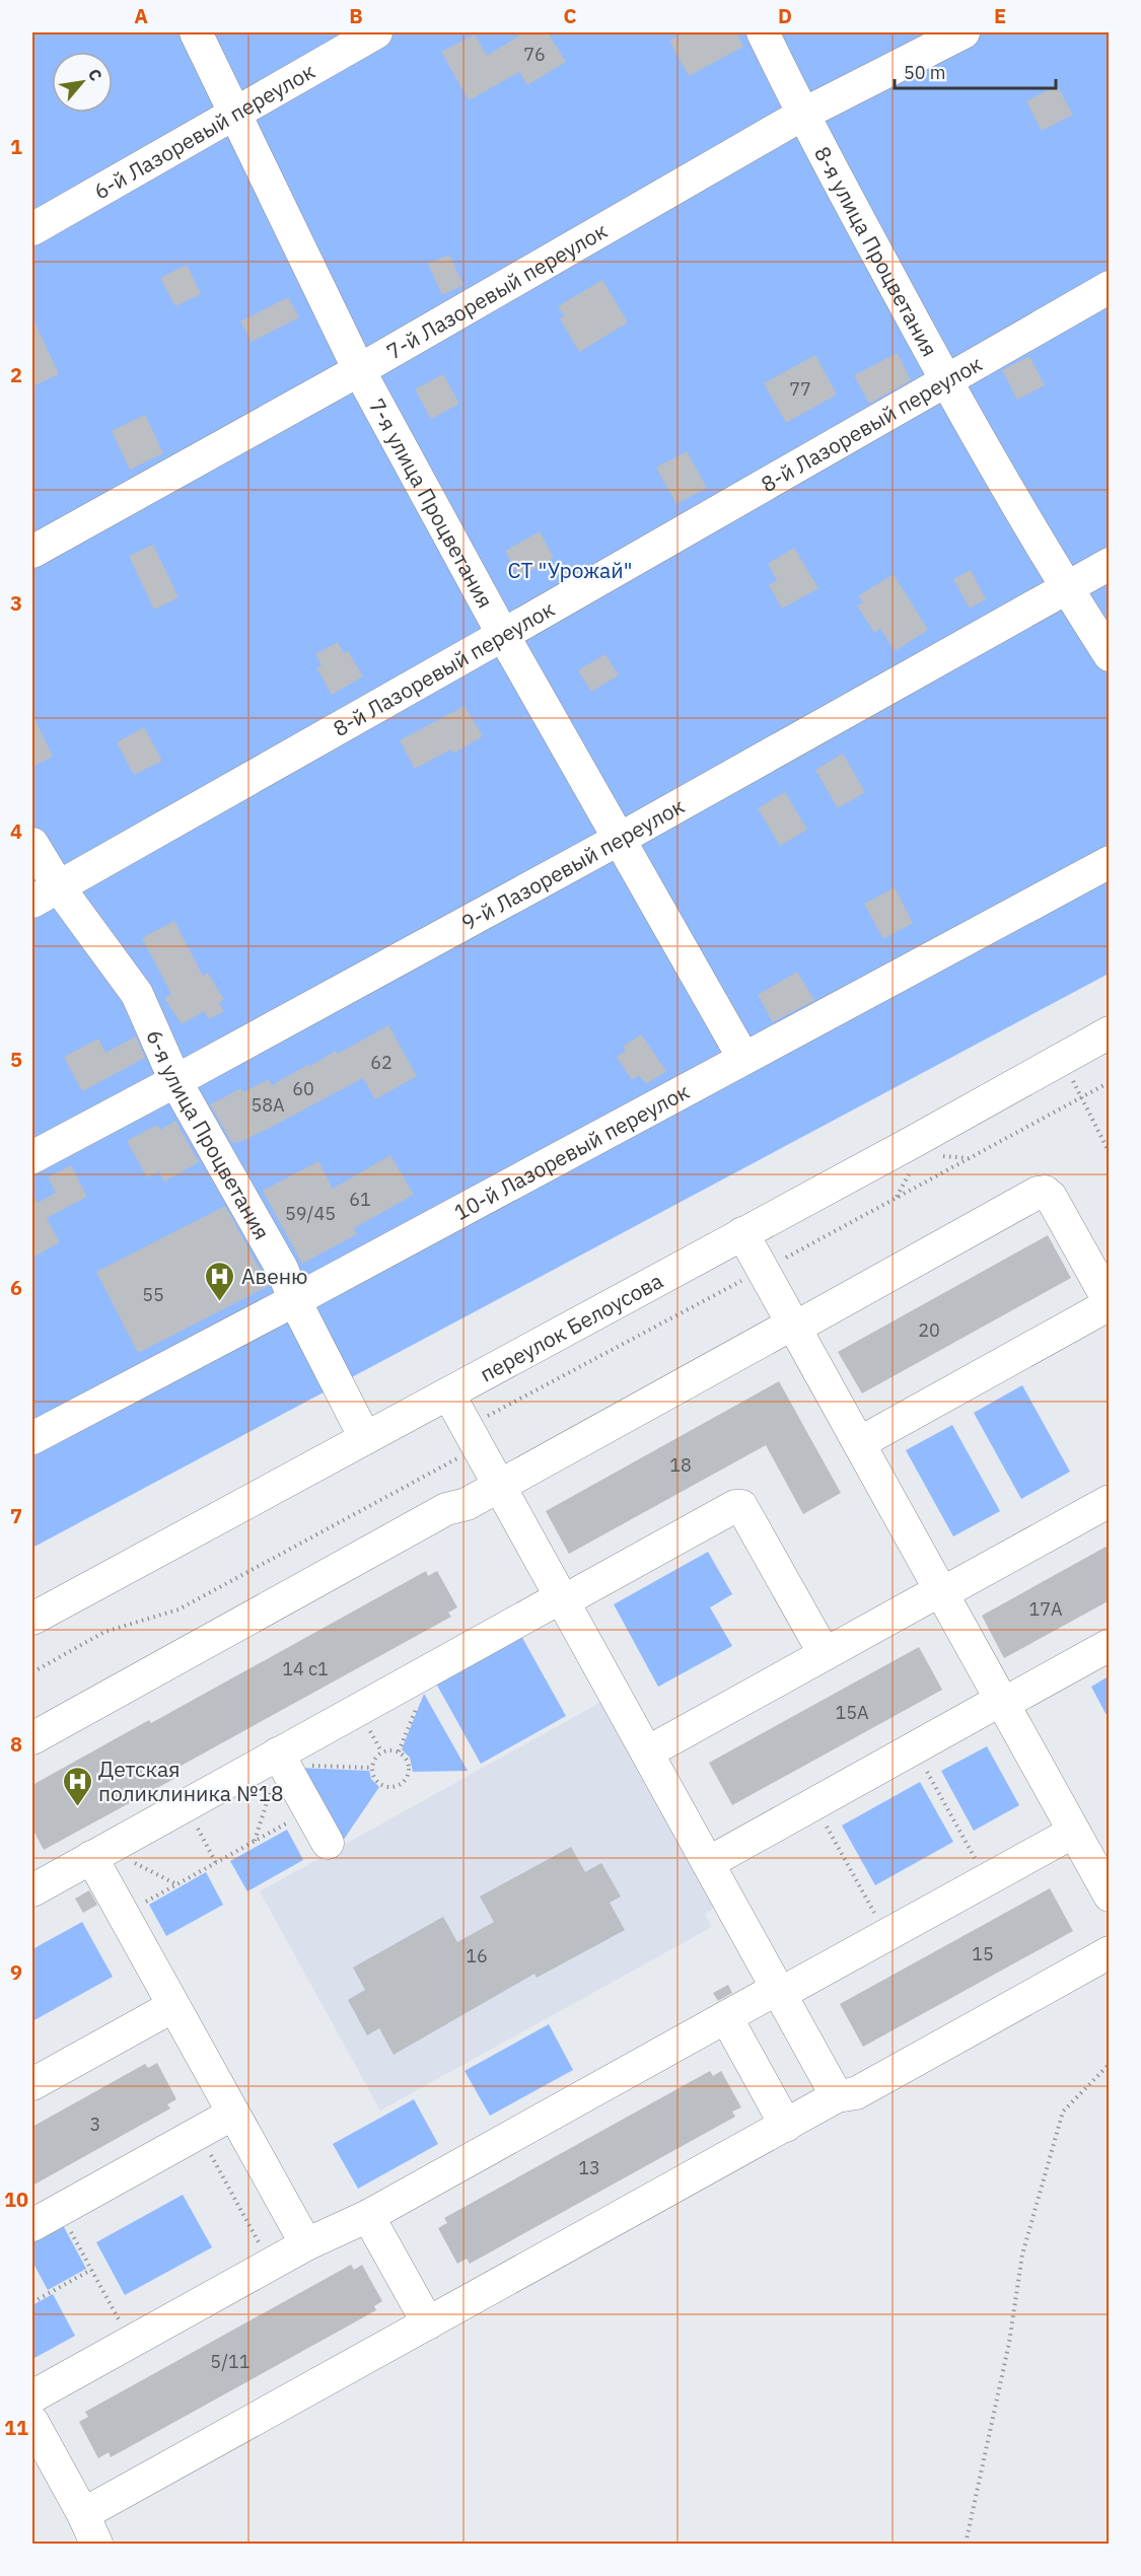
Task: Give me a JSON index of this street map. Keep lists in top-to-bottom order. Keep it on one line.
{"streets":{"street":["6-й Лазоревый переулок","8-я улица Процветания","7-й Лазоревый переулок","8-й Лазоревый переулок","7-я улица Процветания","9-й Лазоревый переулок","6-я улица Процветания","10-й Лазоревый переулок","переулок Белоусова"]},"crossings":[["6-й Лазоревый переулок","7-я улица Процветания"],["8-я улица Процветания","7-й Лазоревый переулок"],["8-я улица Процветания","8-й Лазоревый переулок"],["8-я улица Процветания","9-й Лазоревый переулок"],["7-й Лазоревый переулок","7-я улица Процветания"],["8-й Лазоревый переулок","7-я улица Процветания"],["8-й Лазоревый переулок","6-я улица Процветания"],["7-я улица Процветания","9-й Лазоревый переулок"],["7-я улица Процветания","10-й Лазоревый переулок"],["9-й Лазоревый переулок","6-я улица Процветания"],["6-я улица Процветания","10-й Лазоревый переулок"],["6-я улица Процветания","переулок Белоусова"]],"parks":["СТ \"Урожай\""],"places":{"hospital":["Авеню","Детская поликлиника №18"]},"house_numbers":["76","77","62","60","58А","61","59/45","55","20","18","17А","14 с1","15А","15","16","3","13","5/11"],"scale_bar":"50 m","north":"top right","grid":{"columns":["A","B","C","D","E"],"rows":["1","2","3","4","5","6","7","8","9","10","11"]}}
